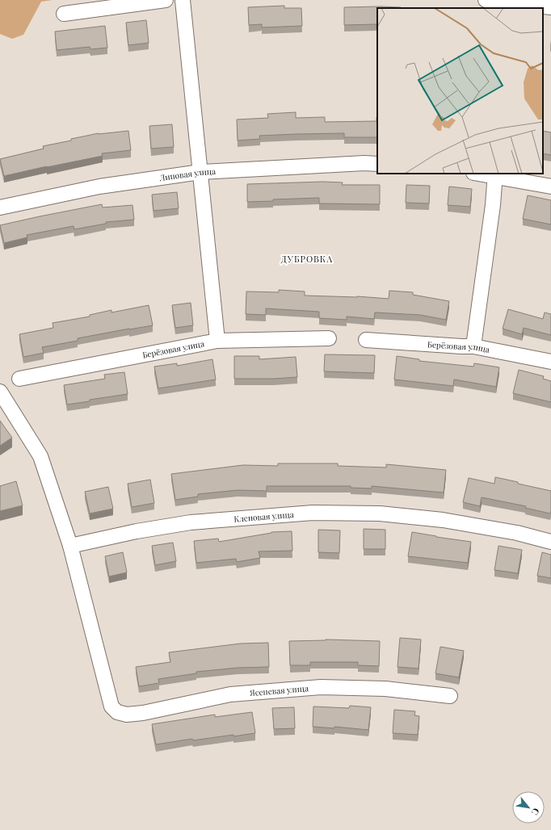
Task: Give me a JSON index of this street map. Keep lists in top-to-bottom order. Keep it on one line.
{"streets":{"street":["Липовая улица","Берёзовая улица","Кленовая улица","Ясеневая улица"]},"crossings":[["Кленовая улица","Ясеневая улица"]],"districts":["ДУБРОВКА"],"north":"bottom right"}
